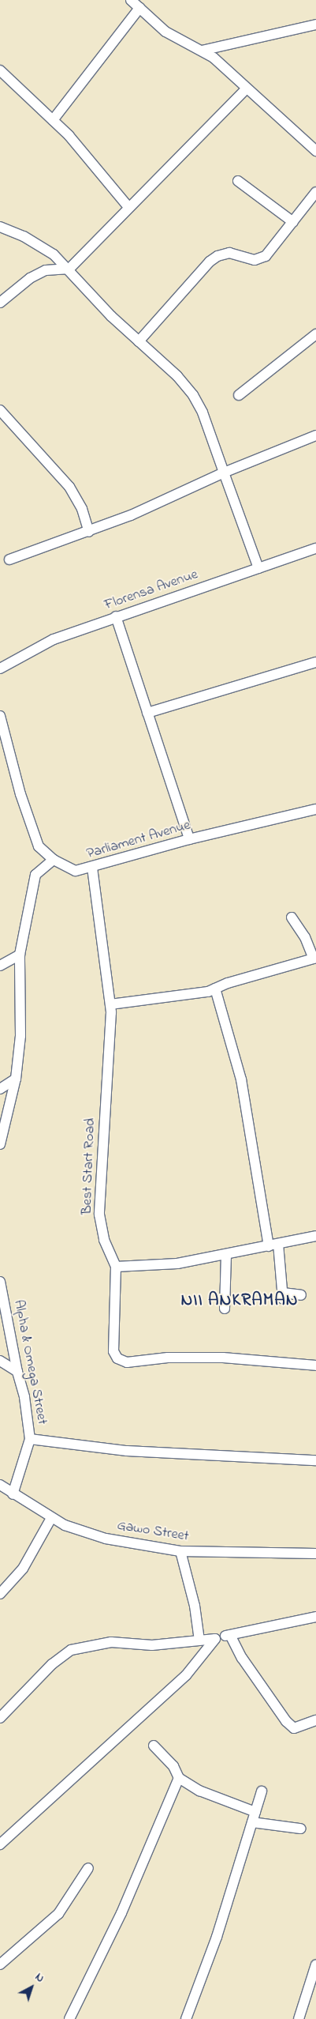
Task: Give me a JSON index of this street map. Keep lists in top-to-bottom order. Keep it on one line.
{"streets":{"street":["Florensa Avenue","Parliament Avenue","Best Start Road","Alpha & Omega Street","Gawo Street"]},"crossings":[["Parliament Avenue","Best Start Road"],["Alpha & Omega Street","Gawo Street"]],"districts":["NII ANKRAMAN"],"north":"top right"}
